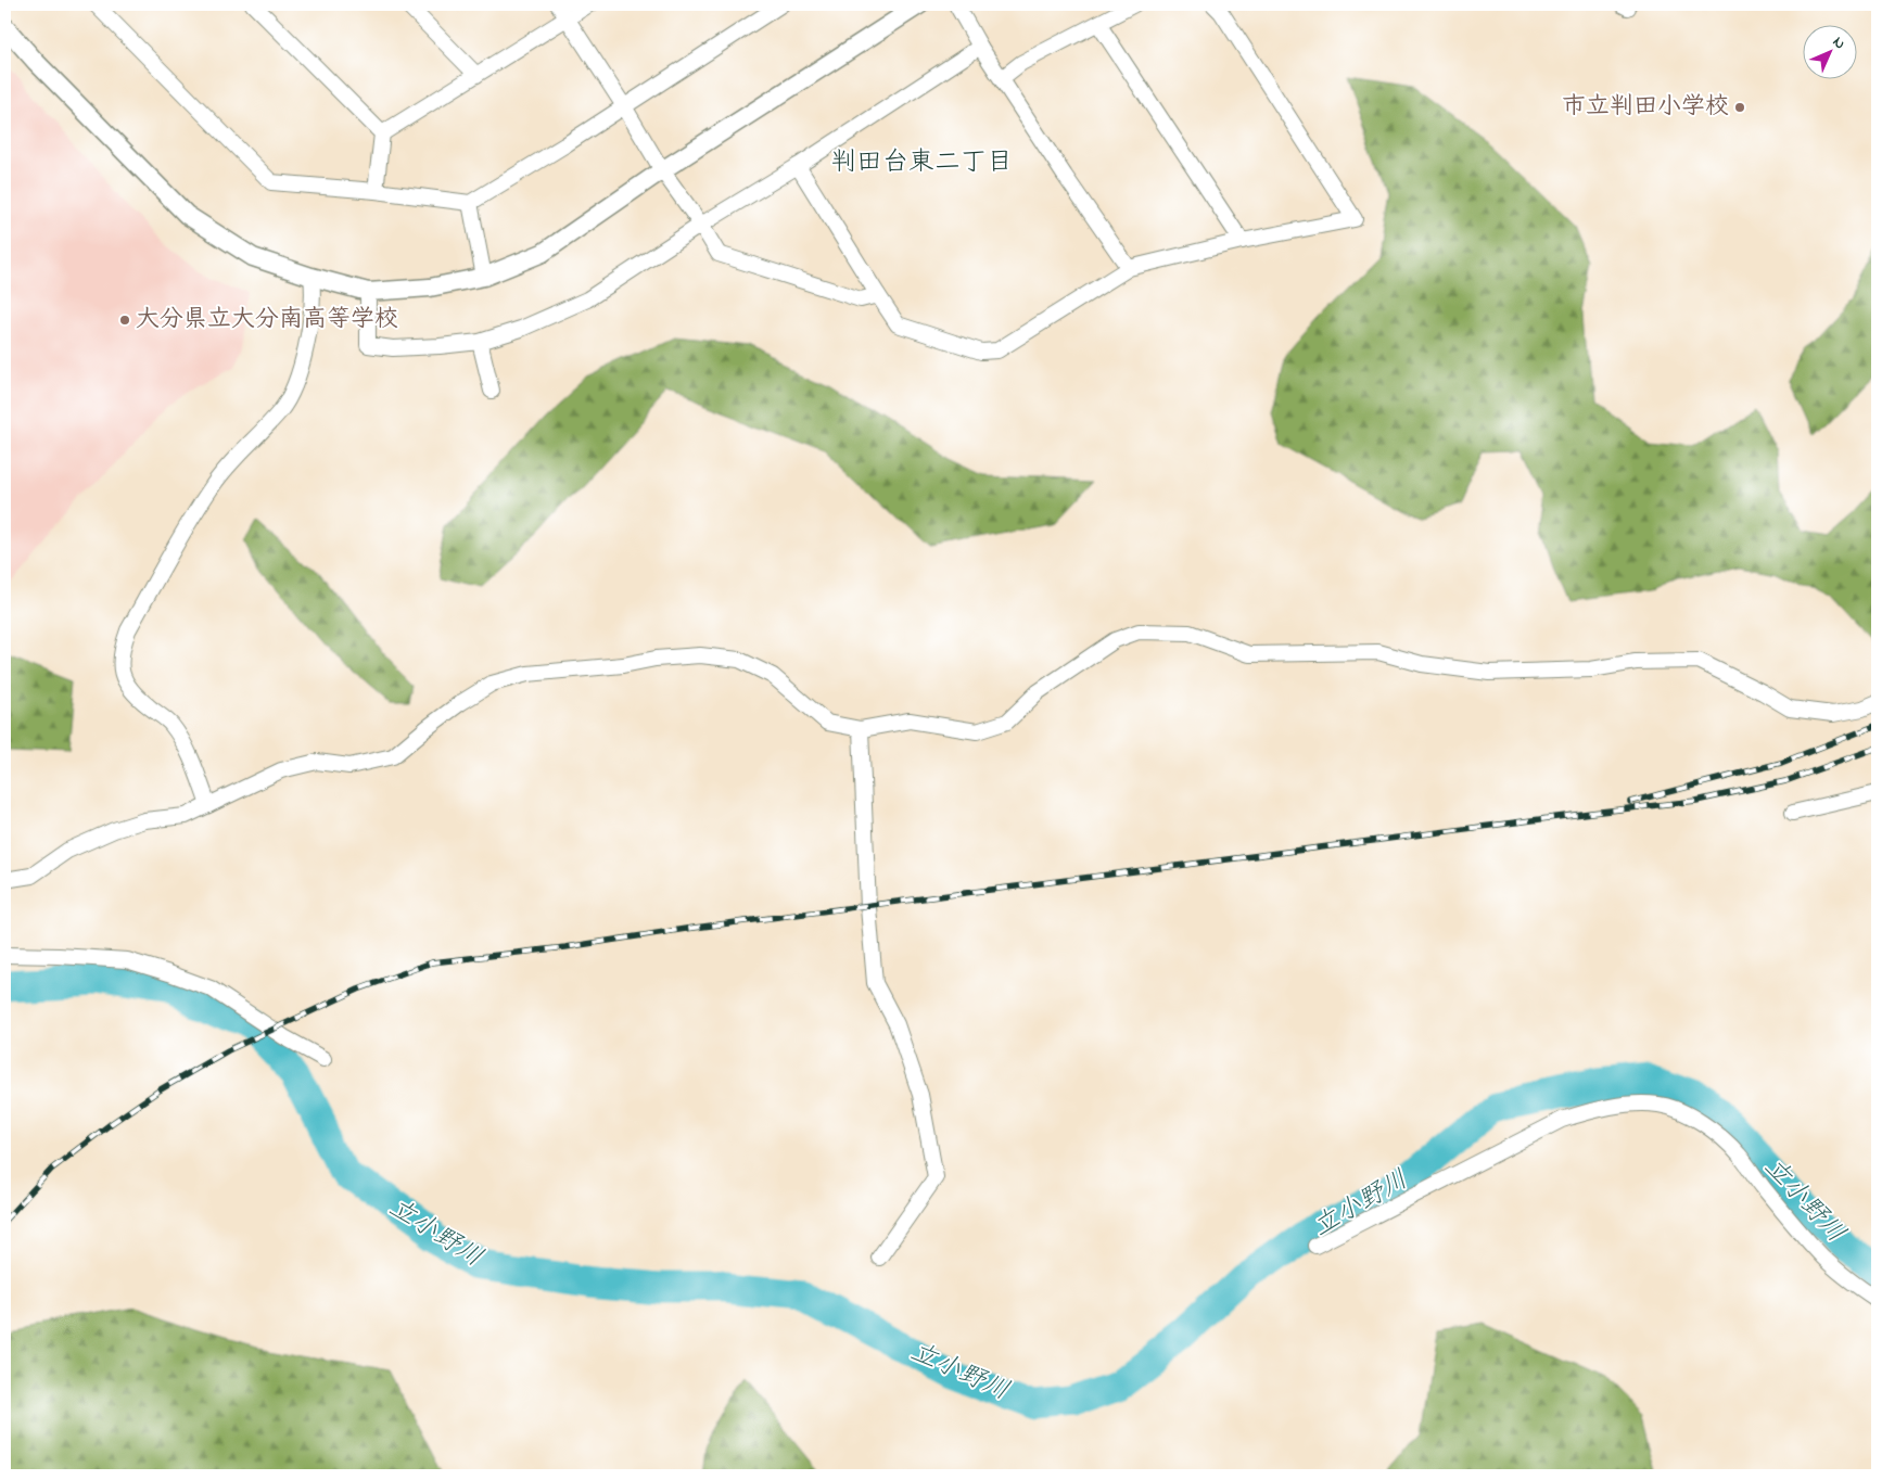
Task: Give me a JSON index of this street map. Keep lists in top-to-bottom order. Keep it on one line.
{"districts":["判田台東二丁目"],"water":["立小野川"],"places":["市立判田小学校","大分県立大分南高等学校"],"north":"top right"}
